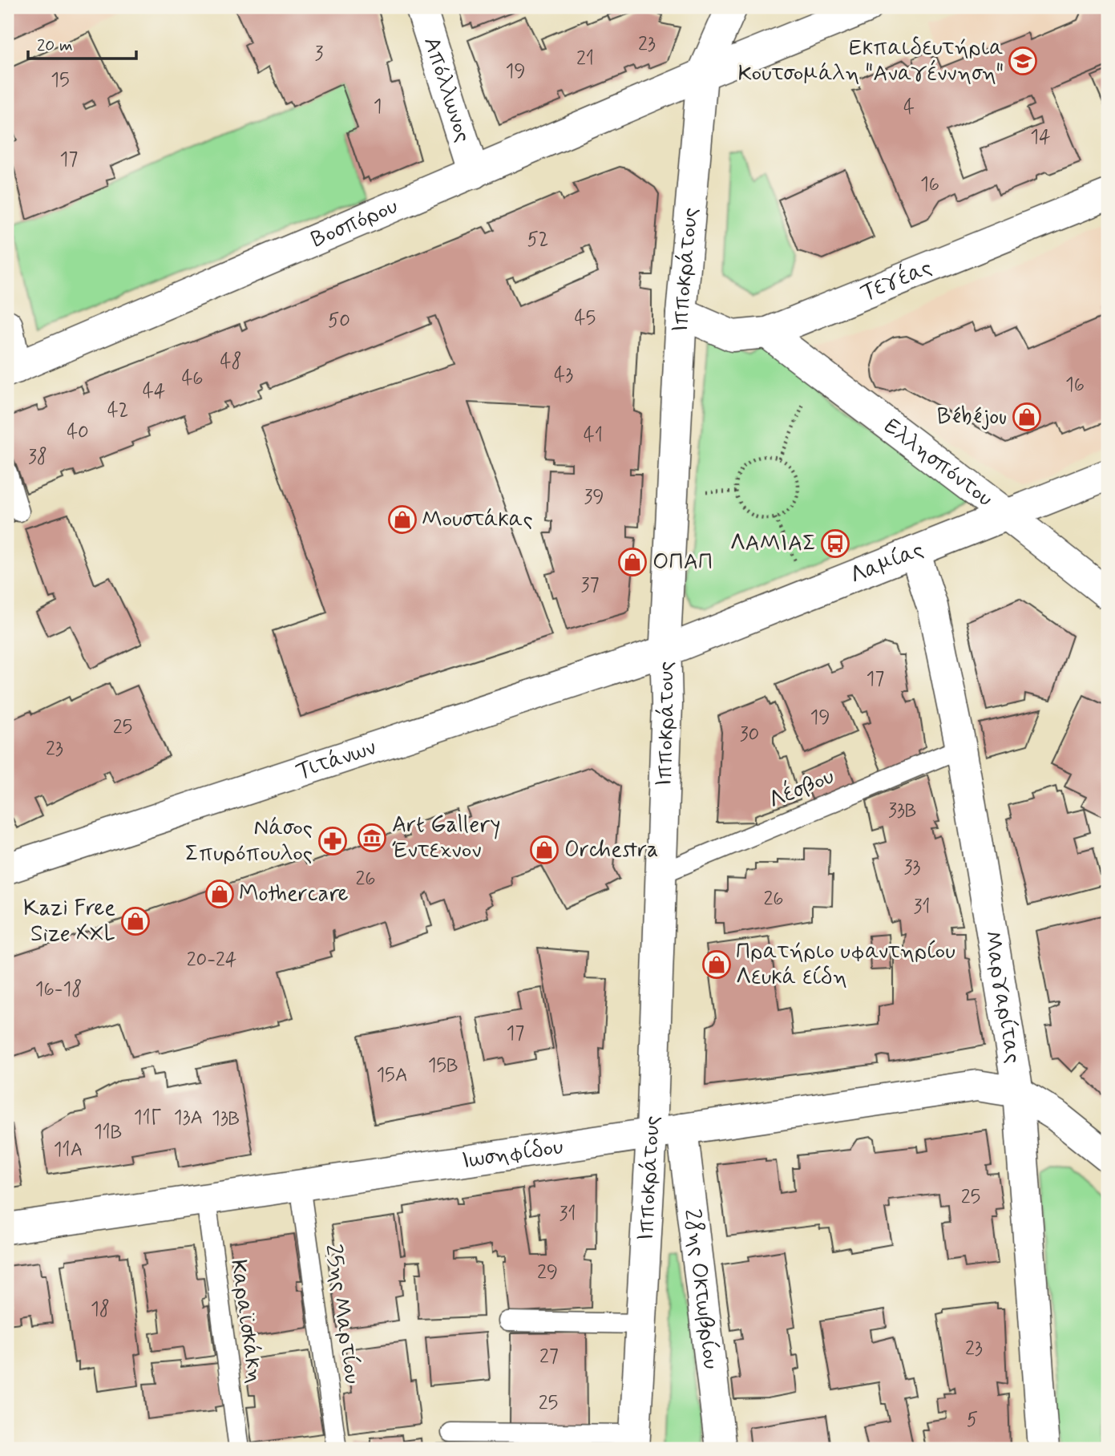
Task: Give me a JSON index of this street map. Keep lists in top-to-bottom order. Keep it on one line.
{"streets":{"street":["Απόλλωνος","Βοσπόρου","Ιπποκράτους","Τεγέας","Ελλησπόντου","Λαμίας","Τιτάνων","Μαργαρίτας","Ιωσηφίδου","28ης Οκτωβρίου"],"lane":["Λέσβου","25ης Μαρτίου","Καραϊσκάκη"]},"crossings":[["Απόλλωνος","Βοσπόρου"],["Βοσπόρου","Ιπποκράτους"],["Ιπποκράτους","Τεγέας"],["Ιπποκράτους","Λαμίας"],["Ιπποκράτους","Τιτάνων"],["Ιπποκράτους","Λέσβου"],["Ιπποκράτους","Ιωσηφίδου"],["Τεγέας","Ελλησπόντου"],["Ελλησπόντου","Λαμίας"],["Λαμίας","Τιτάνων"],["Λαμίας","Μαργαρίτας"],["Λέσβου","Μαργαρίτας"],["Μαργαρίτας","Ιωσηφίδου"],["Ιωσηφίδου","28ης Οκτωβρίου"],["Ιωσηφίδου","25ης Μαρτίου"],["Ιωσηφίδου","Καραϊσκάκη"]],"places":{"school or university":["Εκπαιδευτήρια Κουτσομάλη \"Αναγέννηση\""],"shop":["Bébéjou","Μουστάκας","ΟΠΑΠ","Orchestra","Mothercare","Kazi Free Size XXL","Πρατήριο υφαντηρίου Λευκά είδη"],"bus stop":["ΛΑΜΙΑΣ"],"museum":["Art Gallery Έντεχνον"],"pharmacy":["Νάσος Σπυρόπουλος"]},"house_numbers":["23","3","21","19","15","1","4","14","17","16","52","45","50","48","43","46","16","44","42","40","41","38","39","37","17","19","25","30","23","33Β","33","26","26","31","20-24","16-18","17","15Β","15Α","11Γ","13Α","13Β","11Β","11Α","25","31","29","18","23","27","25","5"],"scale_bar":"20 m"}
